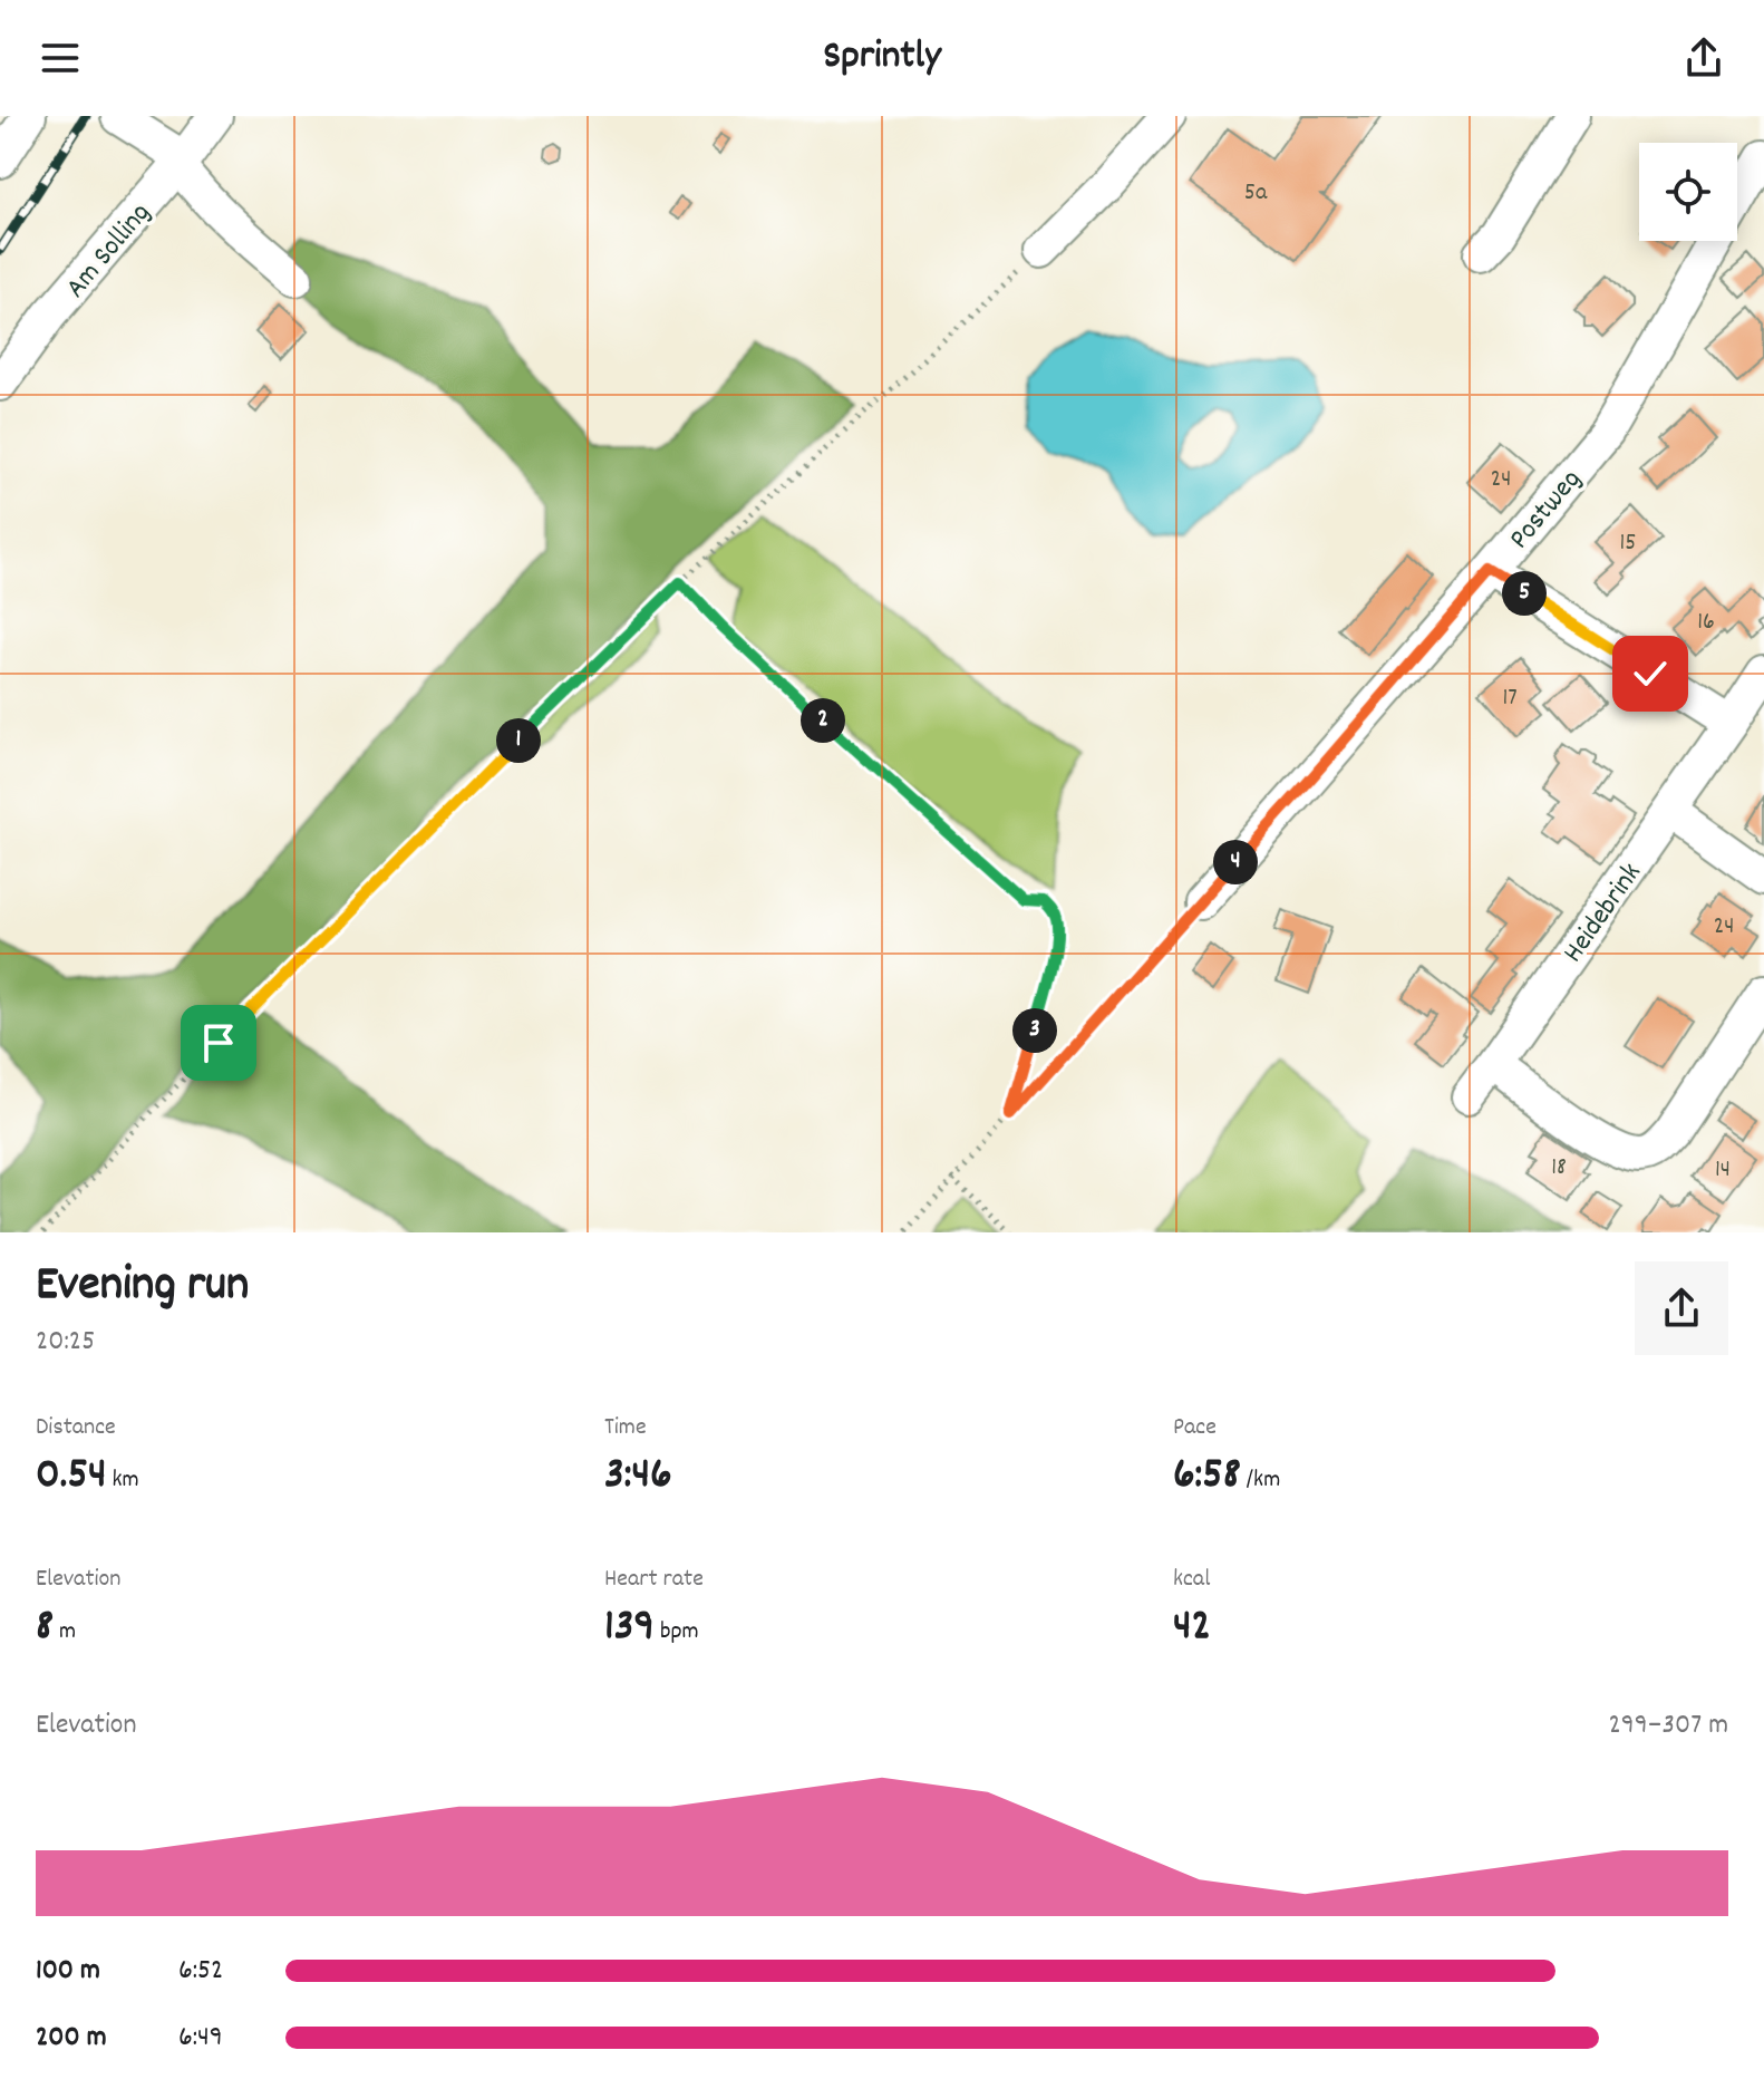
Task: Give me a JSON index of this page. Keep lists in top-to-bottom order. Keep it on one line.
{"streets":{"street":["Am Solling","Postweg","Heidebrink"]},"house_numbers":["5a","24","15","16","17","24","18","14"],"page":{"header":"Sprintly","pins":["5","2","1","4","3"],"heading":["Evening run","20:25"],"stats":[["Distance","0.54 km"],["Time","3:46"],["Pace","6:58 /km"],["Elevation","8 m"],["Heart rate","139 bpm"],["kcal","42"]],"chart":["Elevation","299–307 m"],"list":[{"name":"100 m","note":"6:52"},{"name":"200 m","note":"6:49"}]}}
